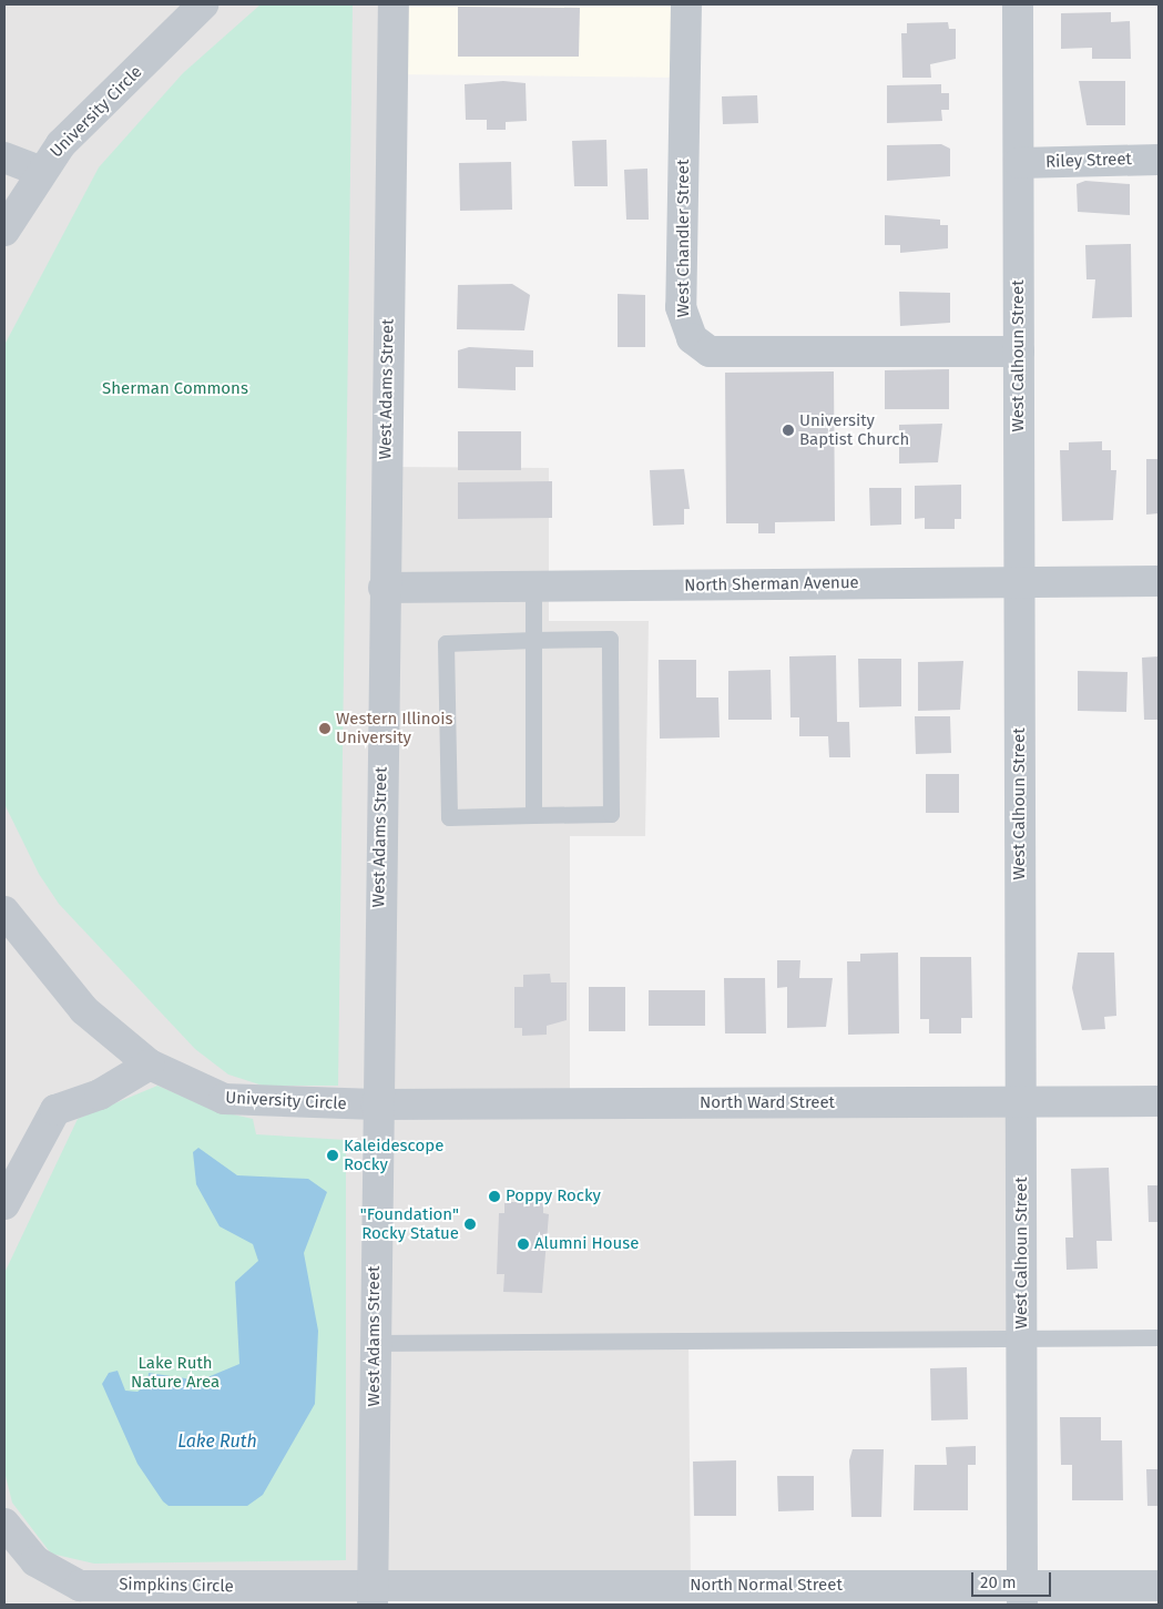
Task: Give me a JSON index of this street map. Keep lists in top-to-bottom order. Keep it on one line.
{"streets":{"street":["University Circle","Riley Street","West Chandler Street","West Calhoun Street","West Adams Street","North Sherman Avenue","North Ward Street","Simpkins Circle","North Normal Street"]},"crossings":[["University Circle","West Adams Street"],["University Circle","North Ward Street"],["Riley Street","West Calhoun Street"],["West Chandler Street","West Calhoun Street"],["West Calhoun Street","North Sherman Avenue"],["West Calhoun Street","North Ward Street"],["West Calhoun Street","North Normal Street"],["West Adams Street","North Sherman Avenue"],["West Adams Street","North Ward Street"],["West Adams Street","Simpkins Circle"],["West Adams Street","North Normal Street"],["Simpkins Circle","North Normal Street"]],"water":["Lake Ruth"],"parks":["Sherman Commons","Lake Ruth Nature Area"],"places":["University Baptist Church","Western Illinois University","Kaleidescope Rocky","Poppy Rocky","\"Foundation\" Rocky Statue","Alumni House"],"scale_bar":"20 m"}
